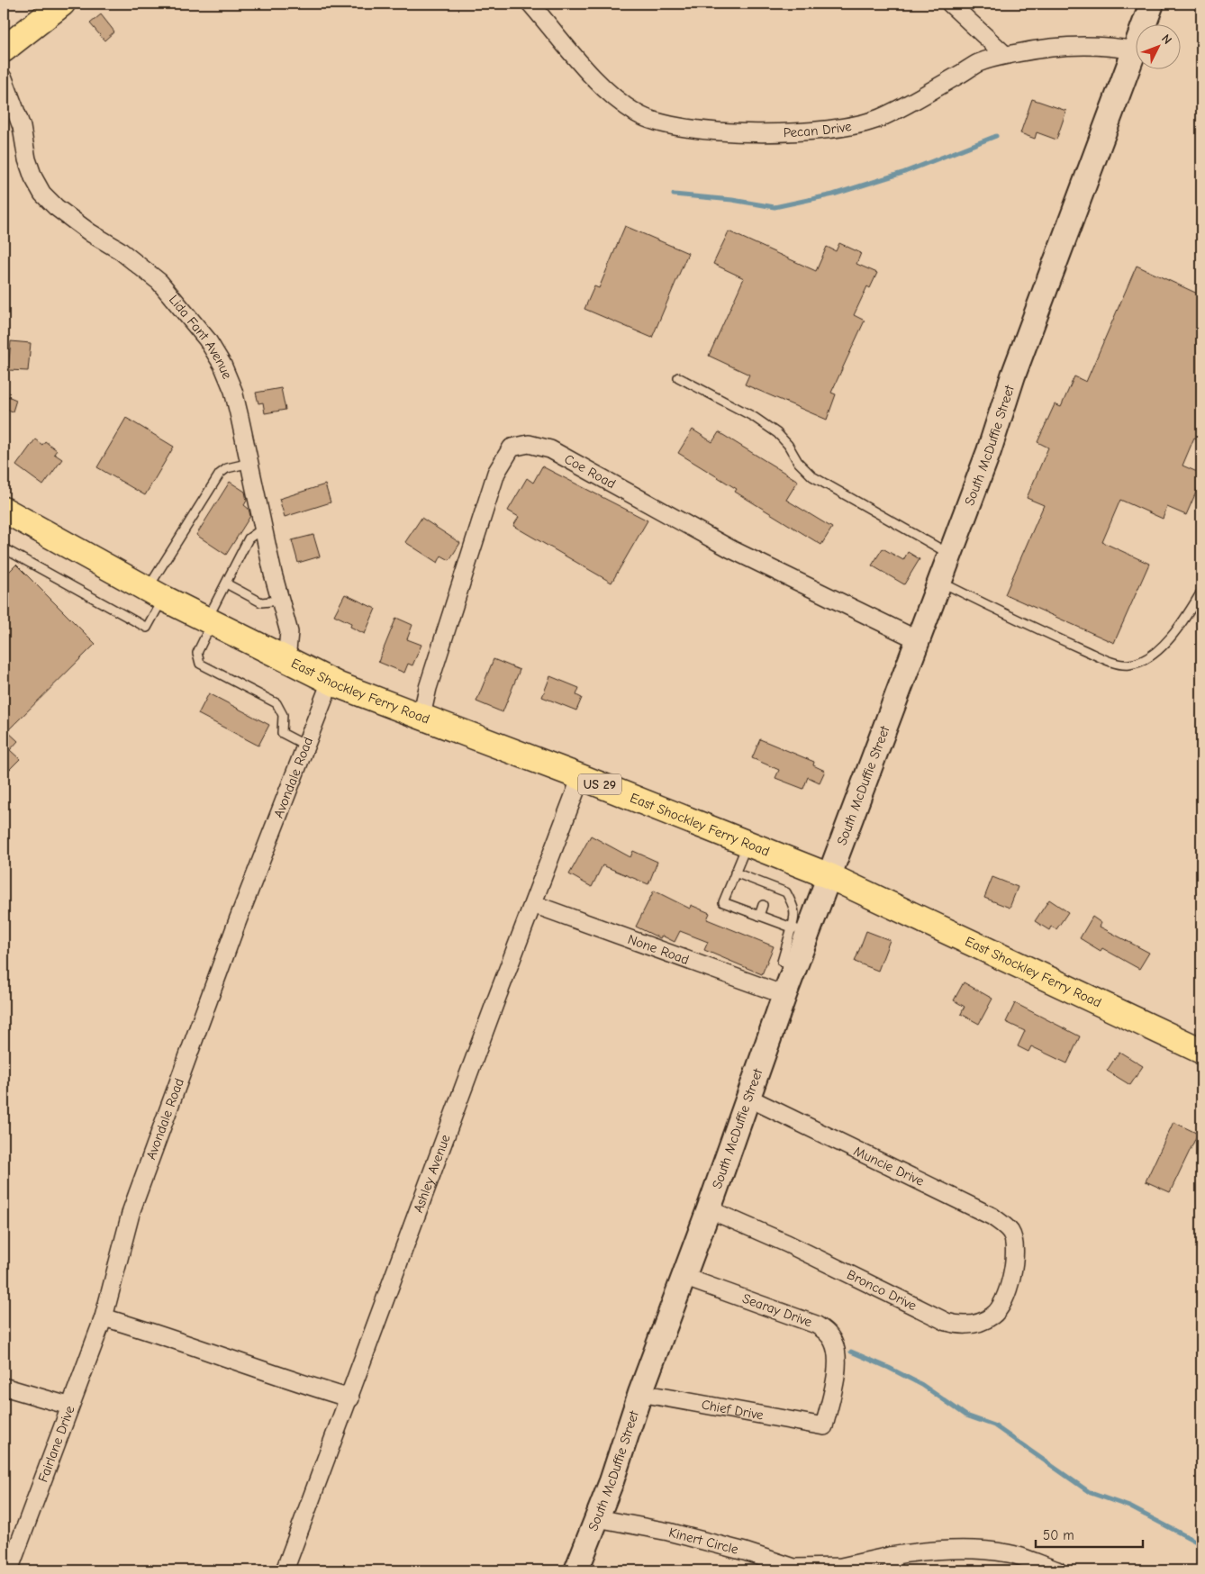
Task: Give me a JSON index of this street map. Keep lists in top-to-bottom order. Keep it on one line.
{"streets":{"main road":["East Shockley Ferry Road","US 29"],"street":["Pecan Drive","Lida Fant Avenue","South McDuffie Street","Coe Road","Avondale Road","None Road","Muncie Drive","Ashley Avenue","Bronco Drive","Searay Drive","Chief Drive","Fairlane Drive","Kinert Circle"]},"crossings":[["Pecan Drive","South McDuffie Street"],["Lida Fant Avenue","East Shockley Ferry Road"],["South McDuffie Street","Coe Road"],["South McDuffie Street","East Shockley Ferry Road"],["South McDuffie Street","None Road"],["South McDuffie Street","Muncie Drive"],["South McDuffie Street","Bronco Drive"],["South McDuffie Street","Searay Drive"],["South McDuffie Street","Chief Drive"],["South McDuffie Street","Kinert Circle"],["Coe Road","East Shockley Ferry Road"],["East Shockley Ferry Road","Avondale Road"],["East Shockley Ferry Road","Ashley Avenue"],["Avondale Road","Fairlane Drive"],["None Road","Ashley Avenue"],["Muncie Drive","Bronco Drive"],["Searay Drive","Chief Drive"]],"scale_bar":"50 m","north":"top right"}
